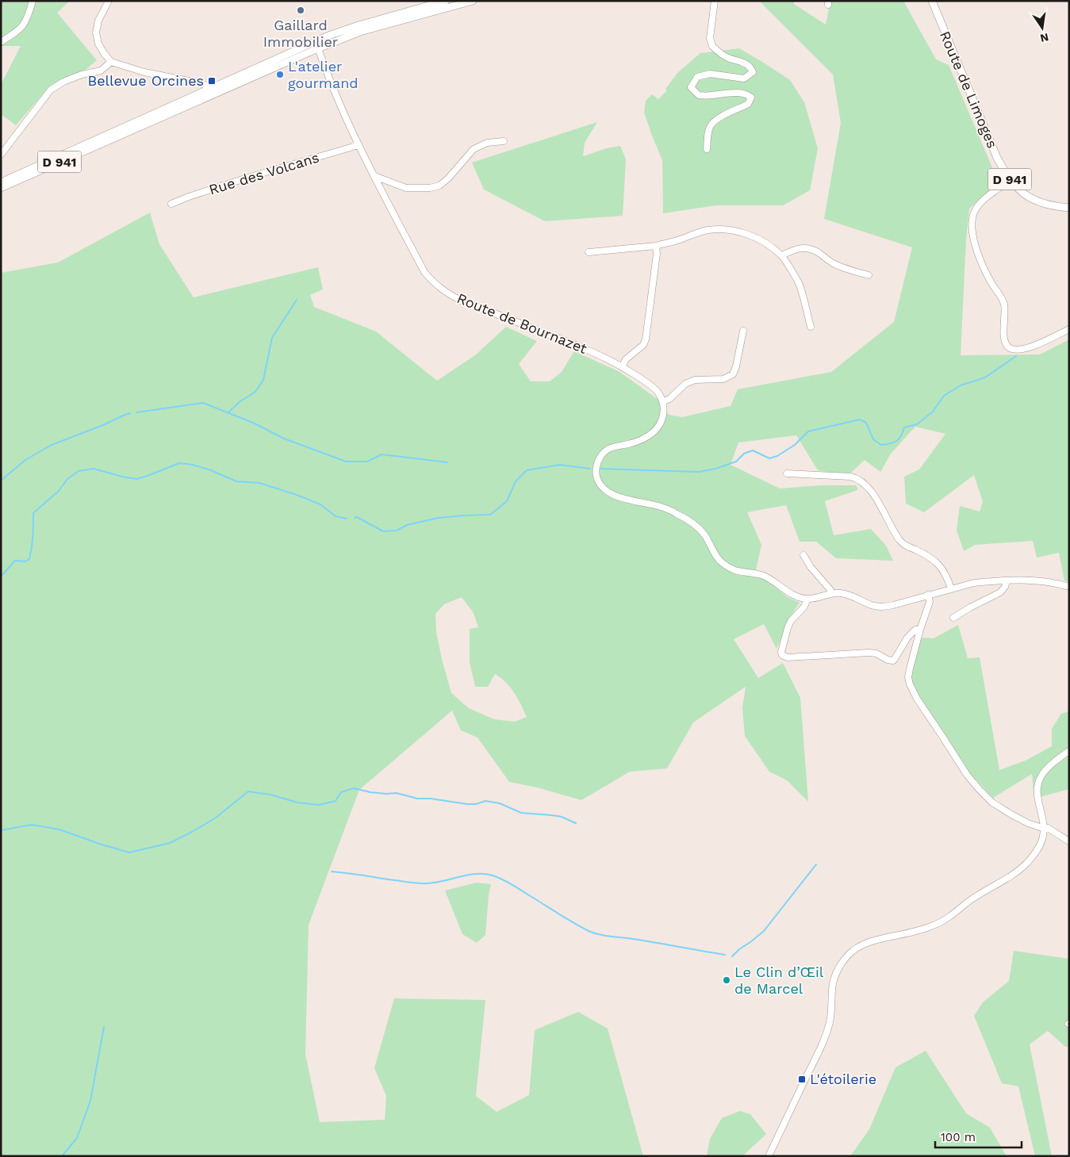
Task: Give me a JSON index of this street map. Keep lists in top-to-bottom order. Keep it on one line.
{"streets":{"main road":["Route de Limoges","D 941"],"street":["Rue des Volcans","Route de Bournazet"]},"crossings":[["D 941","Route de Bournazet"],["Rue des Volcans","Route de Bournazet"]],"places":{"other":["Gaillard Immobilier","L'atelier gourmand","Le Clin d’Œil de Marcel"],"transit":["Bellevue Orcines","L'étoilerie"]},"scale_bar":"100 m","north":"bottom"}
